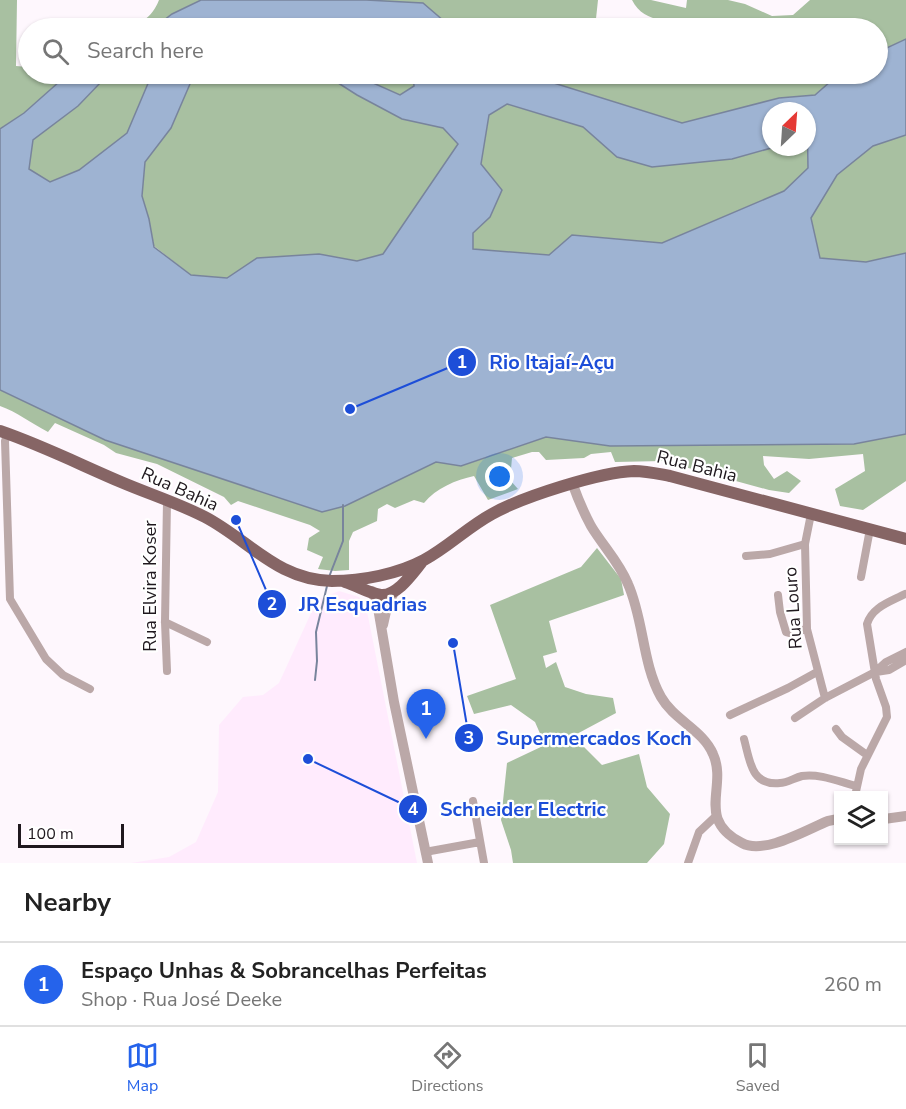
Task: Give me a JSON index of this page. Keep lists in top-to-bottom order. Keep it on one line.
{"streets":{"main road":["Rua Bahia"],"street":["Rua Elvira Koser","Rua Louro"]},"crossings":[["Rua Bahia","Rua Elvira Koser"],["Rua Bahia","Rua Louro"]],"places":["Rio Itajaí-Açu","JR Esquadrias","Supermercados Koch","Schneider Electric"],"scale_bar":"100 m","north":"top right","page":{"search":"Search here","pins":"1","scale":"100 m","heading":"Nearby","list":[{"mark":"1","name":"Espaço Unhas & Sobrancelhas Perfeitas","note":"Shop · Rua José Deeke","value":"260 m"}],"nav":["Map","Directions","Saved"]}}
